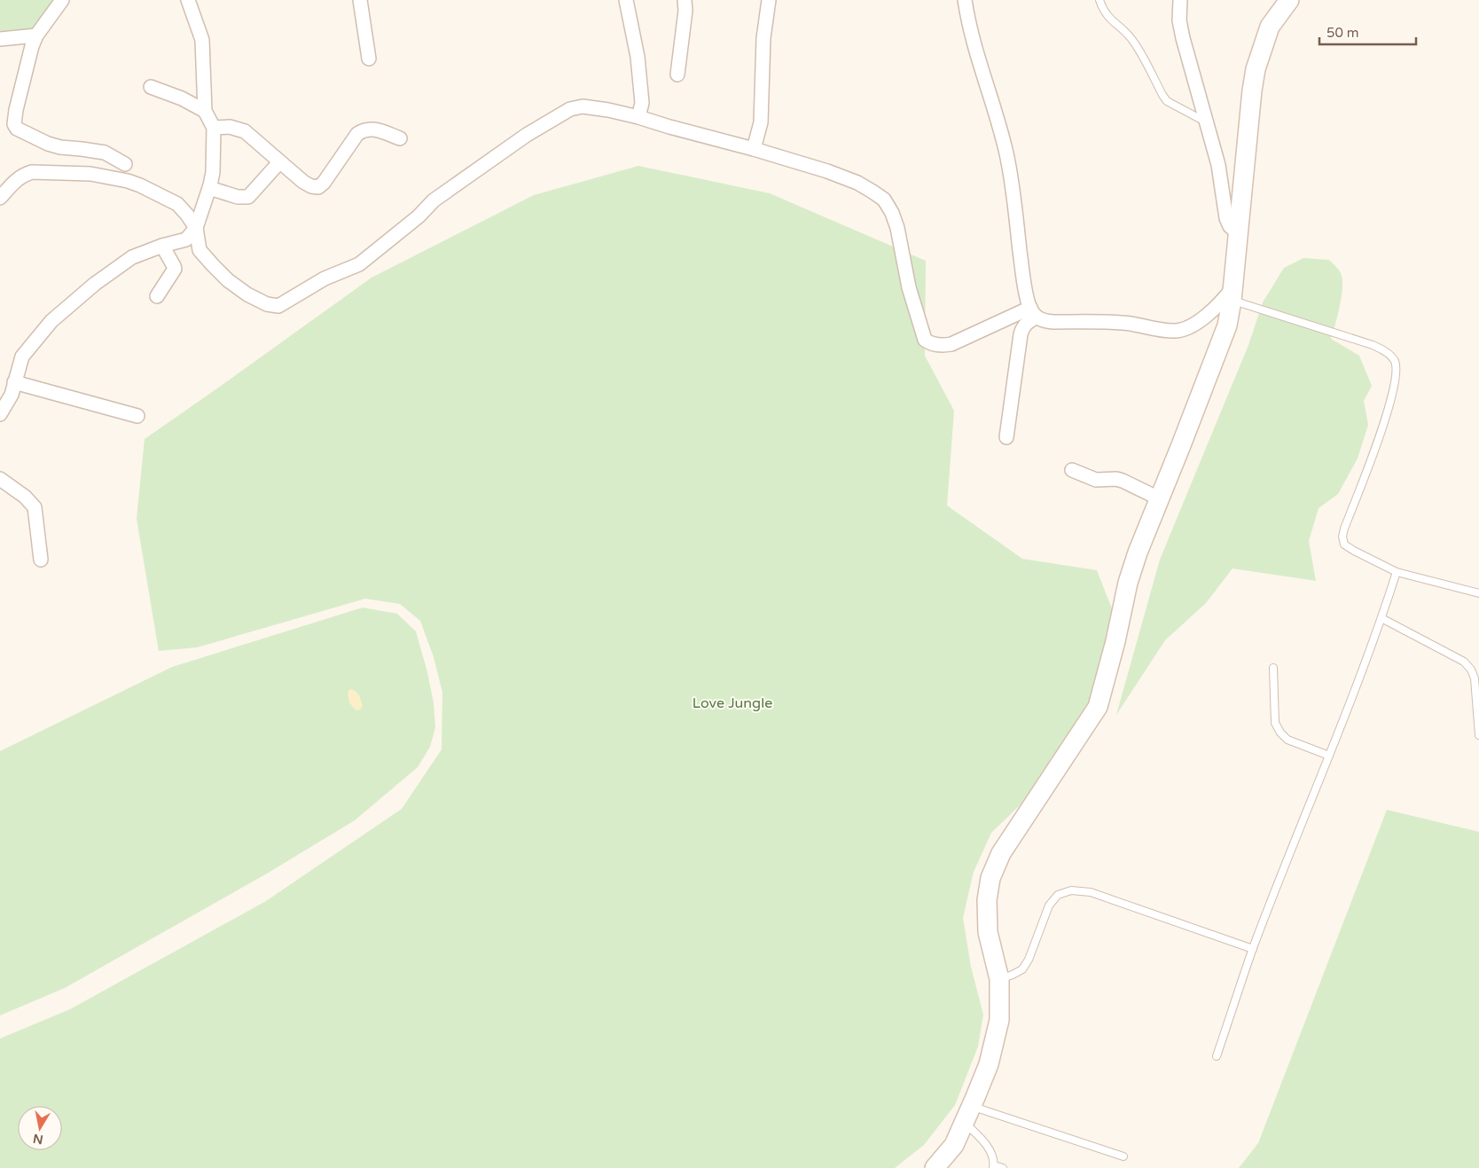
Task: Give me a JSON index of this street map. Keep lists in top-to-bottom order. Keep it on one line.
{"parks":["Love Jungle"],"scale_bar":"50 m","north":"bottom"}
